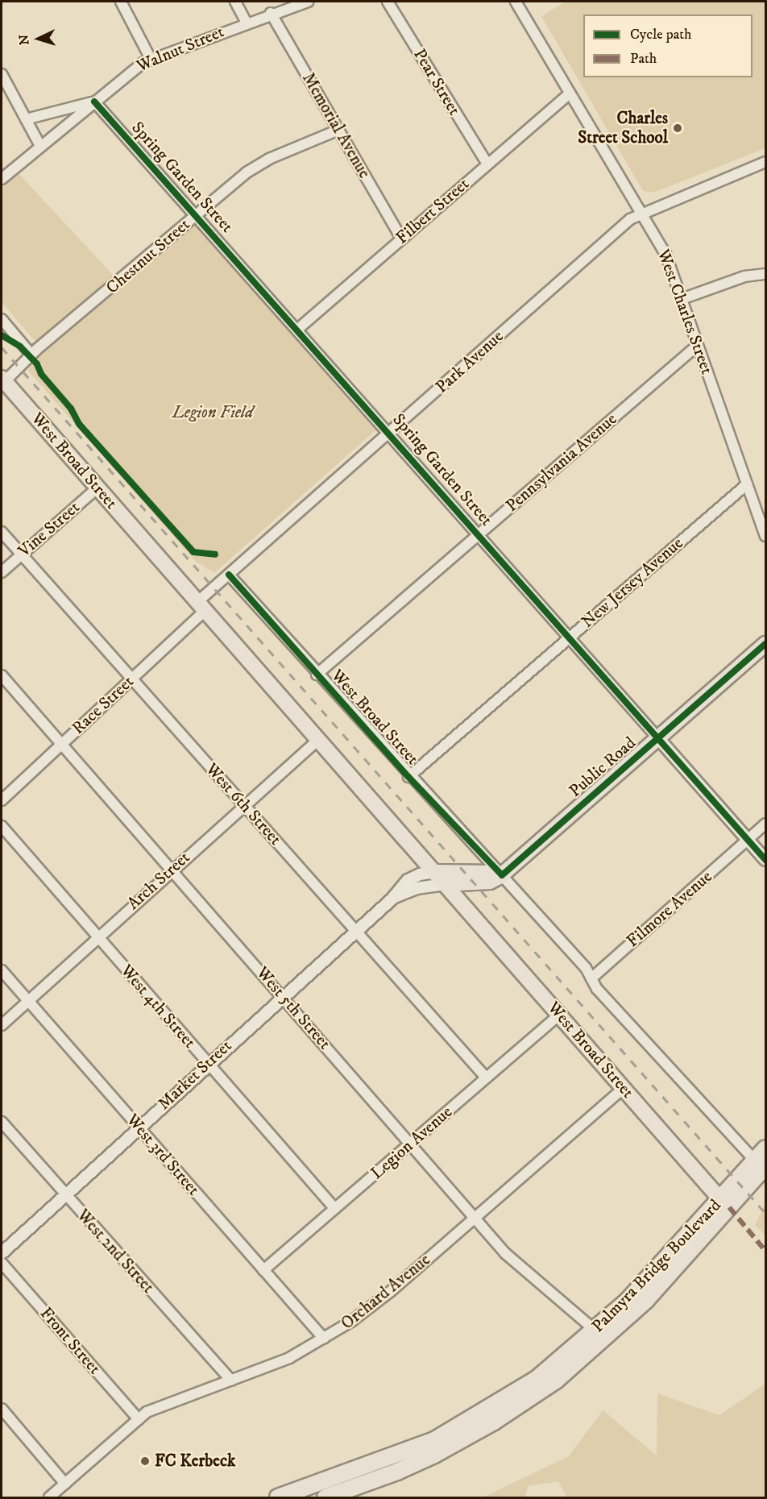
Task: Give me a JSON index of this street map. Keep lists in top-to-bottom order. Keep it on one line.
{"streets":{"highway":["Palmyra Bridge Boulevard"],"main road":["West Broad Street","Public Road"],"street":["Walnut Street","Pear Street","Memorial Avenue","Spring Garden Street","Filbert Street","Chestnut Street","West Charles Street","Park Avenue","Pennsylvania Avenue","Vine Street","New Jersey Avenue","Race Street","West 6th Street","Arch Street","Filmore Avenue","West 4th Street","West 5th Street","Market Street","Legion Avenue","West 3rd Street","West 2nd Street","Orchard Avenue","Front Street"]},"crossings":[["Walnut Street","Memorial Avenue"],["Walnut Street","Spring Garden Street"],["Pear Street","Filbert Street"],["Memorial Avenue","Filbert Street"],["Memorial Avenue","Chestnut Street"],["Spring Garden Street","Filbert Street"],["Spring Garden Street","Chestnut Street"],["Spring Garden Street","Park Avenue"],["Spring Garden Street","Pennsylvania Avenue"],["Spring Garden Street","New Jersey Avenue"],["Spring Garden Street","Public Road"],["Spring Garden Street","Filmore Avenue"],["Filbert Street","West Charles Street"],["Chestnut Street","West Broad Street"],["West Charles Street","Park Avenue"],["West Charles Street","Pennsylvania Avenue"],["West Charles Street","New Jersey Avenue"],["Park Avenue","West Broad Street"],["Park Avenue","Race Street"],["West Broad Street","Pennsylvania Avenue"],["West Broad Street","Vine Street"],["West Broad Street","New Jersey Avenue"],["West Broad Street","Race Street"],["West Broad Street","Public Road"],["West Broad Street","Arch Street"],["West Broad Street","Filmore Avenue"],["West Broad Street","Market Street"],["West Broad Street","Legion Avenue"],["West Broad Street","Palmyra Bridge Boulevard"],["West Broad Street","Orchard Avenue"],["Vine Street","West 6th Street"],["Race Street","West 6th Street"],["Race Street","West 5th Street"],["Public Road","Market Street"],["West 6th Street","Arch Street"],["West 6th Street","Market Street"],["West 6th Street","Legion Avenue"],["Arch Street","West 4th Street"],["Arch Street","West 5th Street"],["Arch Street","West 3rd Street"],["West 4th Street","Market Street"],["West 4th Street","Legion Avenue"],["West 5th Street","Market Street"],["West 5th Street","Legion Avenue"],["West 5th Street","Palmyra Bridge Boulevard"],["West 5th Street","Orchard Avenue"],["Market Street","West 3rd Street"],["Market Street","West 2nd Street"],["Legion Avenue","West 3rd Street"],["West 3rd Street","Orchard Avenue"],["West 2nd Street","Orchard Avenue"],["Orchard Avenue","Front Street"]],"parks":["Legion Field"],"places":["Charles Street School","FC Kerbeck"],"legend":["Cycle path","Path"],"north":"left"}
